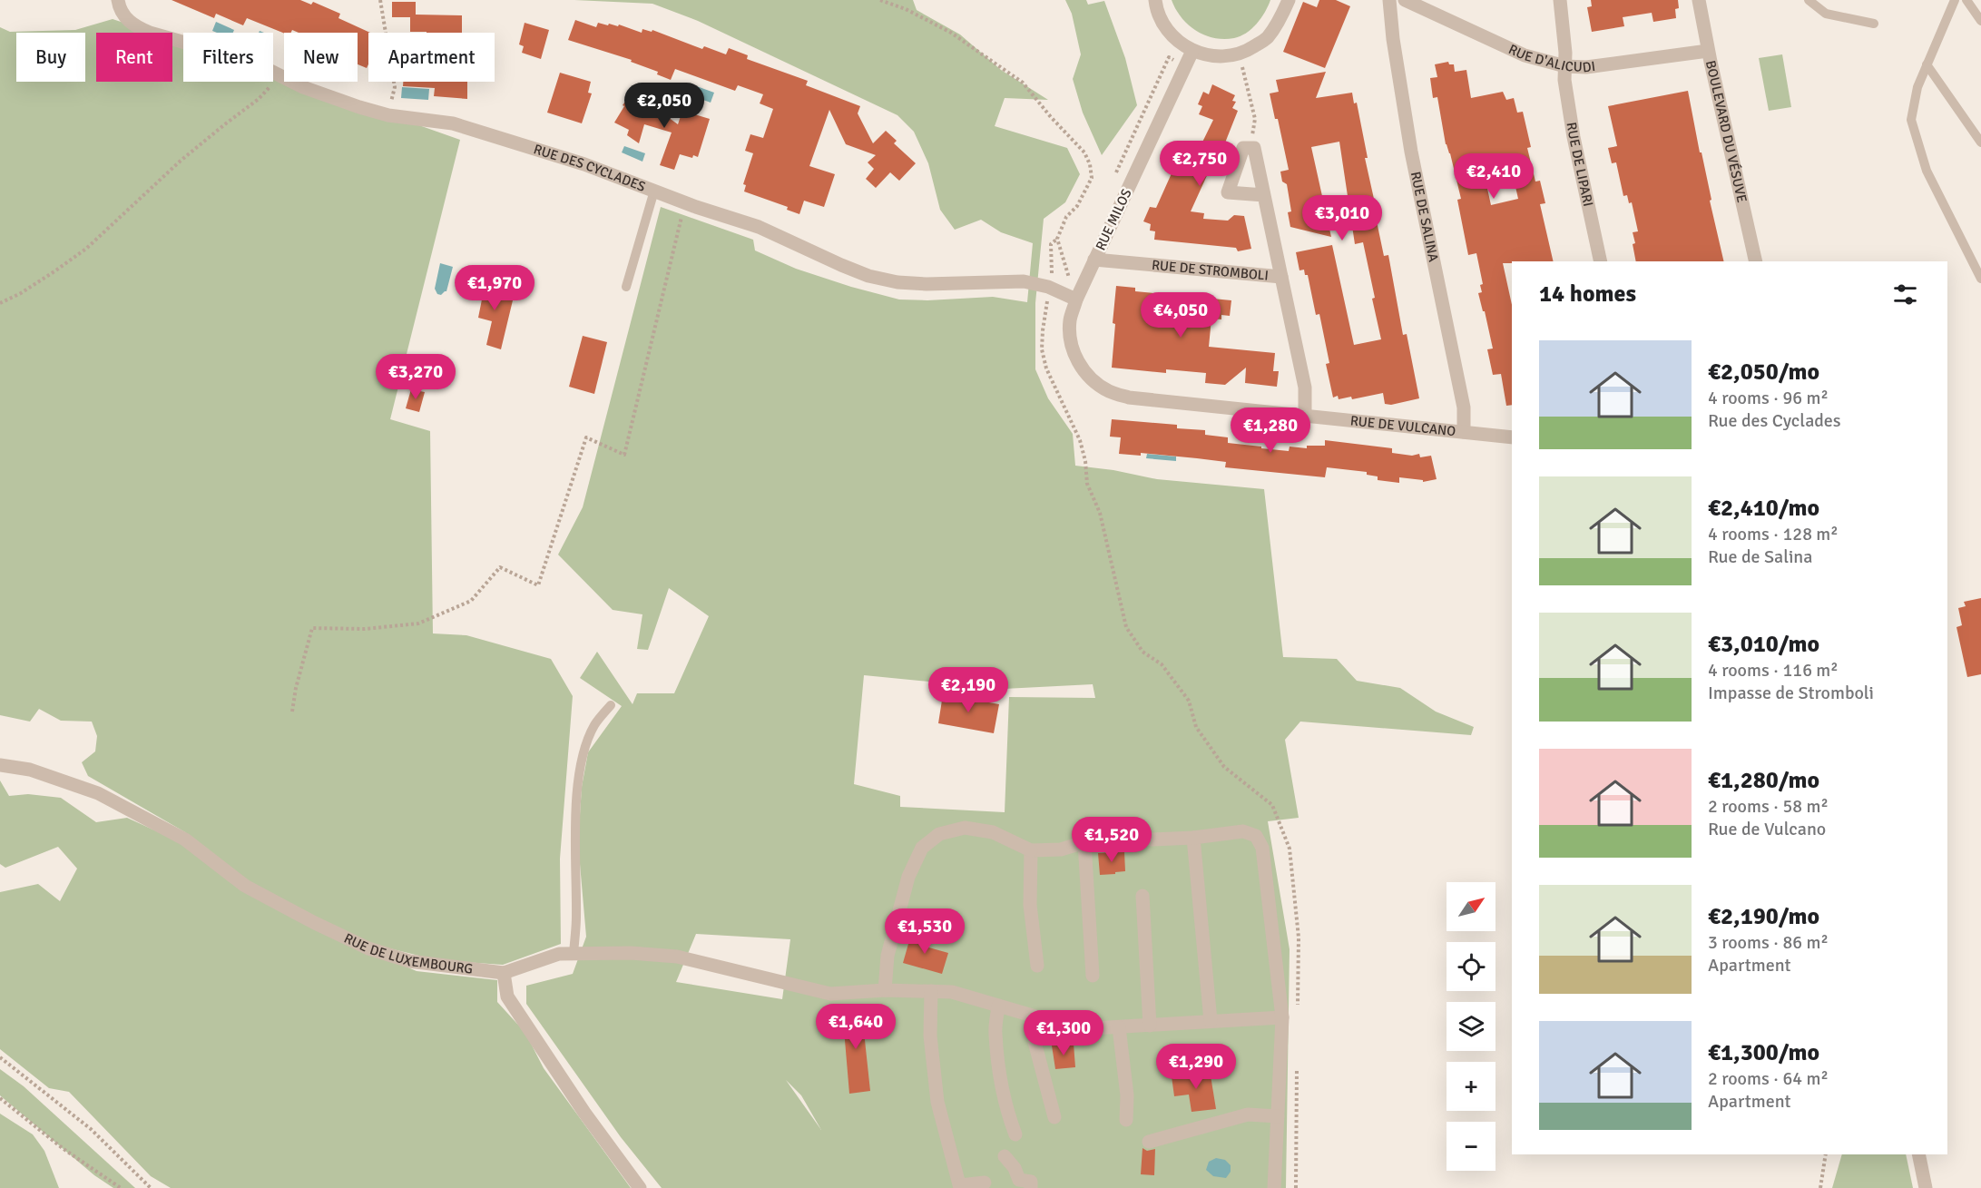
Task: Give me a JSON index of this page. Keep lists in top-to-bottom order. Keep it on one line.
{"streets":{"street":["RUE D'ALICUDI","BOULEVARD DU VÉSUVE","RUE DE LIPARI","RUE DES CYCLADES","RUE DE SALINA","RUE MILOS","RUE DE STROMBOLI","RUE DE VULCANO","RUE DE LUXEMBOURG"]},"crossings":[["RUE D'ALICUDI","BOULEVARD DU VÉSUVE"],["RUE D'ALICUDI","RUE DE LIPARI"],["RUE DES CYCLADES","RUE MILOS"],["RUE DE SALINA","RUE DE VULCANO"],["RUE MILOS","RUE DE STROMBOLI"],["RUE MILOS","RUE DE VULCANO"],["RUE DE STROMBOLI","RUE DE VULCANO"]],"north":"top right","page":{"chip":["Buy","Rent","Filters","New","Apartment"],"price":["€2,050","€2,750","€2,410","€3,010","€1,970","€4,050","€3,270","€1,280","€2,190","€1,520","€1,530","€1,640","€1,300","€1,290"],"heading":"14 homes","list":[{"name":"€2,050/mo","note":"4 rooms · 96 m² · Rue des Cyclades"},{"name":"€2,410/mo","note":"4 rooms · 128 m² · Rue de Salina"},{"name":"€3,010/mo","note":"4 rooms · 116 m² · Impasse de Stromboli"},{"name":"€1,280/mo","note":"2 rooms · 58 m² · Rue de Vulcano"},{"name":"€2,190/mo","note":"3 rooms · 86 m² · Apartment"},{"name":"€1,300/mo","note":"2 rooms · 64 m² · Apartment"}],"map_buttons":["+","−"]}}
